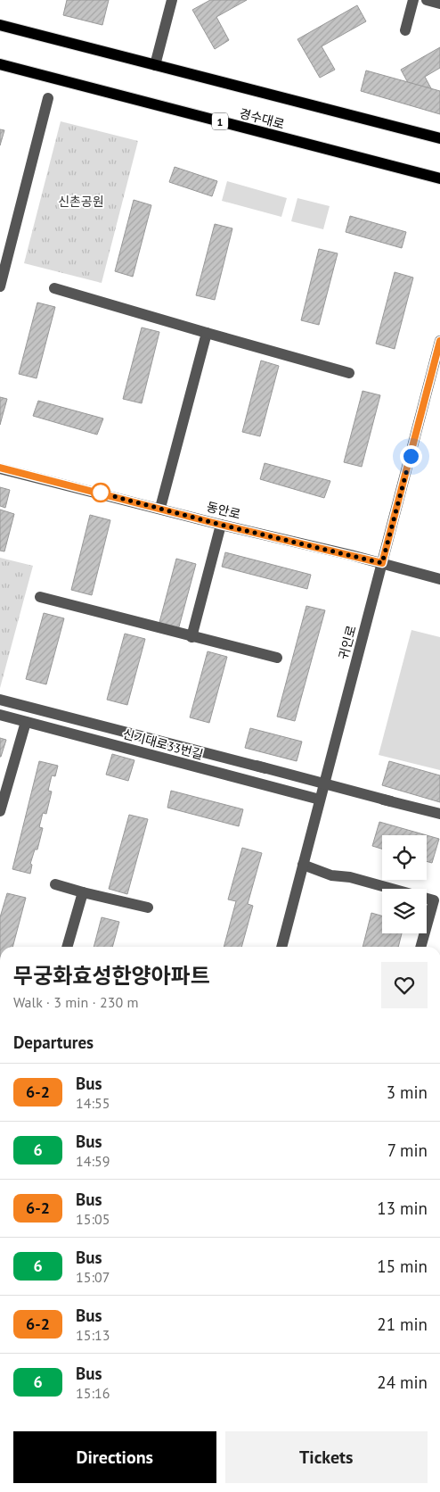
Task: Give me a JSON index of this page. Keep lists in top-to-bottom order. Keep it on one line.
{"streets":{"main road":["경수대로","1"],"street":["동안로","귀인로","신기대로33번길"]},"crossings":[["동안로","귀인로"],["귀인로","신기대로33번길"]],"parks":["신촌공원"],"lines":["bus line 6-2"],"page":{"heading":[["무궁화효성한양아파트","Walk · 3 min · 230 m"],"Departures"],"list":[{"mark":"6-2","name":"Bus","note":"14:55","value":"3 min"},{"mark":"6","name":"Bus","note":"14:59","value":"7 min"},{"mark":"6-2","name":"Bus","note":"15:05","value":"13 min"},{"mark":"6","name":"Bus","note":"15:07","value":"15 min"},{"mark":"6-2","name":"Bus","note":"15:13","value":"21 min"},{"mark":"6","name":"Bus","note":"15:16","value":"24 min"}],"buttons":["Directions","Tickets"]}}
